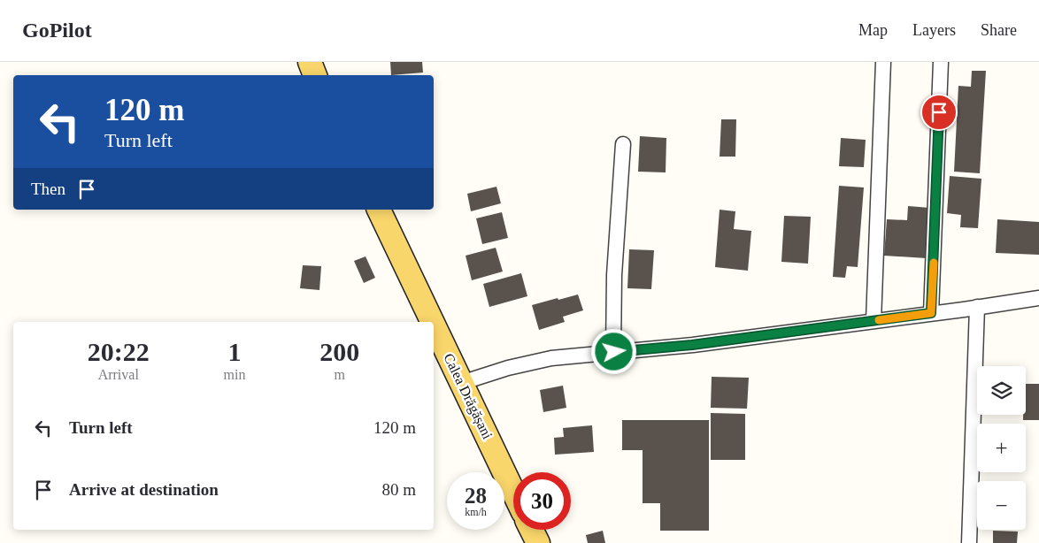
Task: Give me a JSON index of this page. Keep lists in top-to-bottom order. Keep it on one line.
{"streets":{"main road":["Calea Drăgășani"]},"page":{"header":"GoPilot","nav":["Map","Layers","Share"],"turn":["120 m","Turn left"],"then":"Then","eta":["20:22","Arrival","1","min","200","m"],"map_buttons":["+","−"],"list":[{"name":"Turn left","value":"120 m"},{"name":"Arrive at destination","value":"80 m"}],"speed":"28 km/h","limit":"30"}}
